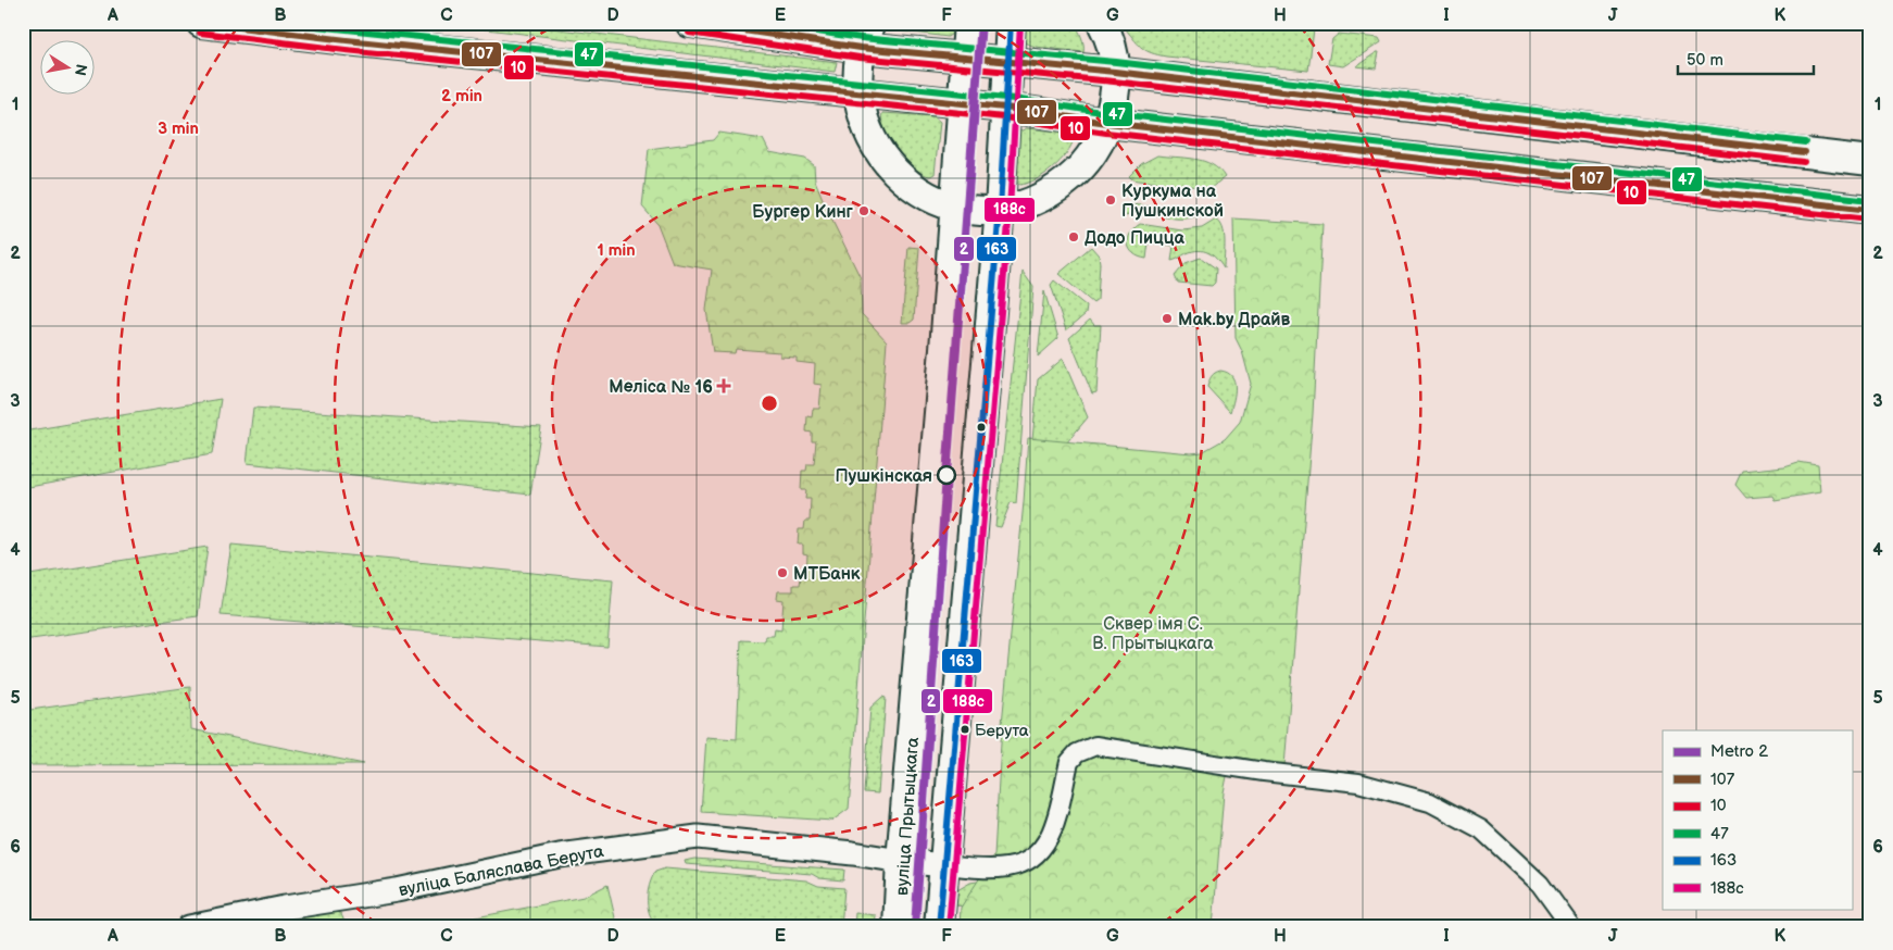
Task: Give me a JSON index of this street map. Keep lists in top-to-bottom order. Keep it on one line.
{"streets":{"main road":["вуліца Прытыцкага"],"street":["вуліца Баляслава Берута"]},"crossings":[["вуліца Прытыцкага","вуліца Баляслава Берута"]],"parks":["Сквер імя С. В. Прытыцкага"],"places":{"other":["Куркума на Пушкинской","Бургер Кинг","Додо Пицца","Маk.by Драйв","Пушкінская","МТБанк","Берута"],"health":["Меліса № 16"]},"lines":["metro line 2","transit line 107","transit line 47","transit line 163","transit line 188с","transit line 10"],"legend":["Metro 2","107","10","47","163","188с"],"scale_bar":"50 m","north":"right","grid":{"columns":["A","B","C","D","E","F","G","H","I","J","K"],"rows":["1","2","3","4","5","6"]},"rings":["2 min","3 min","1 min"]}
